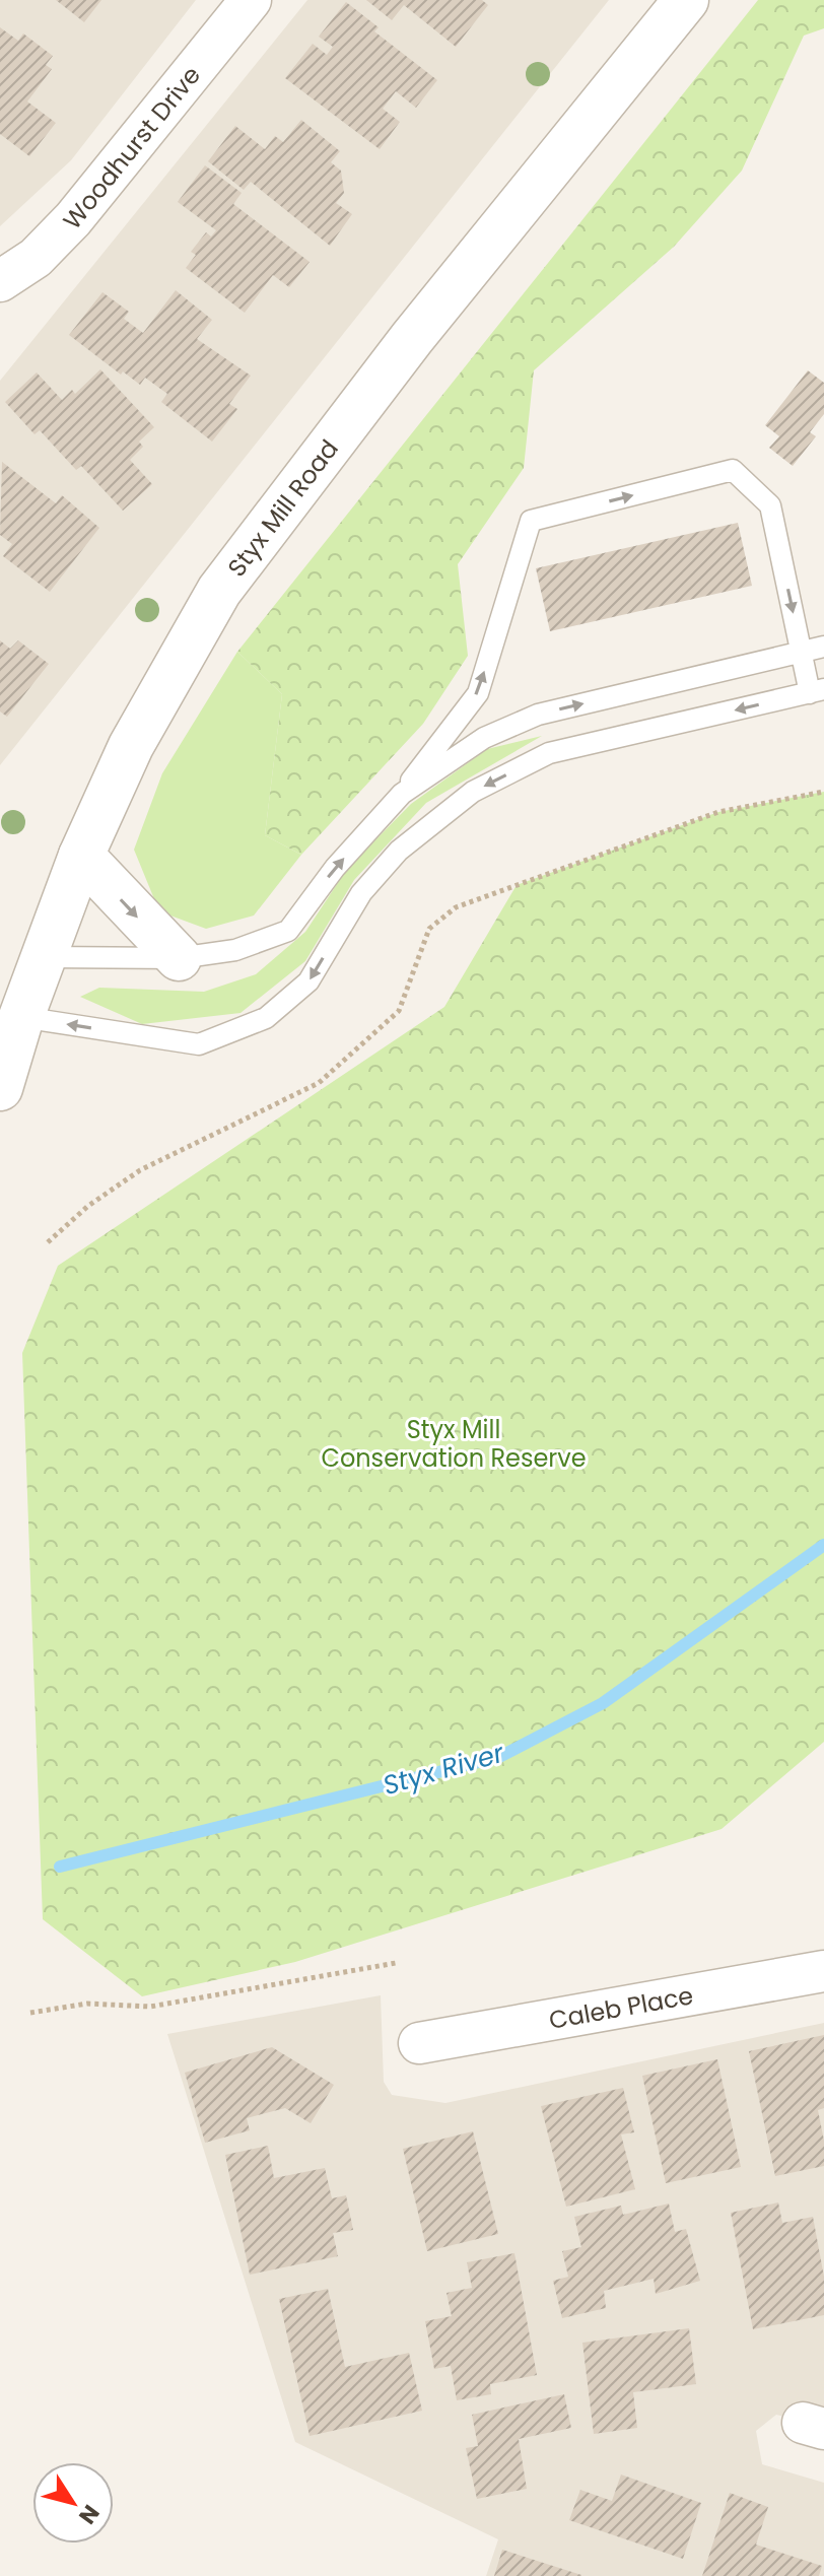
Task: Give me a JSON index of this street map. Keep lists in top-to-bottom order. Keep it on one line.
{"streets":{"street":["Woodhurst Drive","Styx Mill Road","Caleb Place"]},"water":["Styx River"],"parks":["Styx Mill Conservation Reserve"],"north":"bottom right"}
